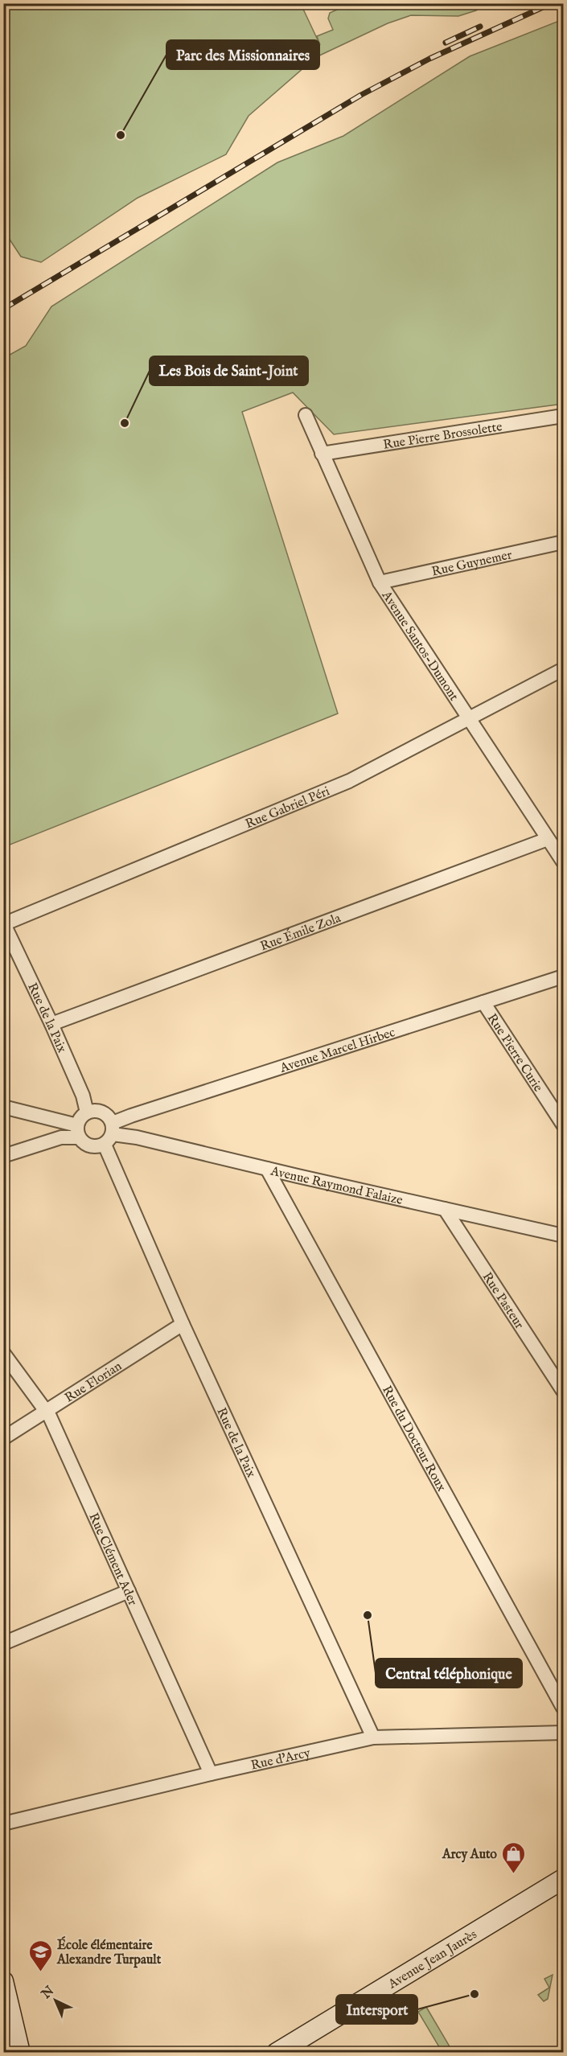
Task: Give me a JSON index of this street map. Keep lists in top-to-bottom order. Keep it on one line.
{"streets":{"street":["Rue Pierre Brossolette","Rue Guynemer","Avenue Santos-Dumont","Rue Gabriel Péri","Rue Émile Zola","Rue de la Paix","Avenue Marcel Hirbec","Rue Pierre Curie","Avenue Raymond Falaize","Rue Pasteur","Rue Florian","Rue du Docteur Roux","Rue Clément Ader","Rue d'Arcy","Avenue Jean Jaurès"]},"crossings":[["Rue Pierre Brossolette","Avenue Santos-Dumont"],["Rue Guynemer","Avenue Santos-Dumont"],["Avenue Santos-Dumont","Rue Gabriel Péri"],["Avenue Santos-Dumont","Rue Émile Zola"],["Rue Gabriel Péri","Rue de la Paix"],["Rue Émile Zola","Rue de la Paix"],["Rue de la Paix","Avenue Marcel Hirbec"],["Rue de la Paix","Avenue Raymond Falaize"],["Rue de la Paix","Rue Florian"],["Rue de la Paix","Rue d'Arcy"],["Avenue Marcel Hirbec","Rue Pierre Curie"],["Avenue Marcel Hirbec","Avenue Raymond Falaize"],["Avenue Raymond Falaize","Rue Pasteur"],["Avenue Raymond Falaize","Rue du Docteur Roux"],["Rue Florian","Rue Clément Ader"],["Rue Clément Ader","Rue d'Arcy"]],"places":{"other":["Parc des Missionnaires","Les Bois de Saint-Joint","Central téléphonique","Intersport"],"shop":["Arcy Auto"],"school or university":["École élémentaire Alexandre Turpault"]},"north":"top left"}
